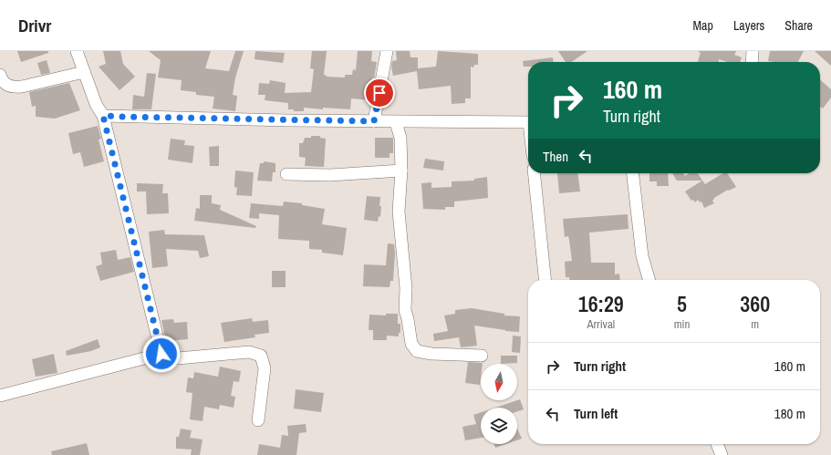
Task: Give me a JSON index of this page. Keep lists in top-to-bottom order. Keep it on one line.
{"north":"bottom","page":{"header":"Drivr","nav":["Map","Layers","Share"],"turn":["160 m","Turn right"],"then":"Then","eta":["16:29","Arrival","5","min","360","m"],"list":[{"name":"Turn right","value":"160 m"},{"name":"Turn left","value":"180 m"}]}}
